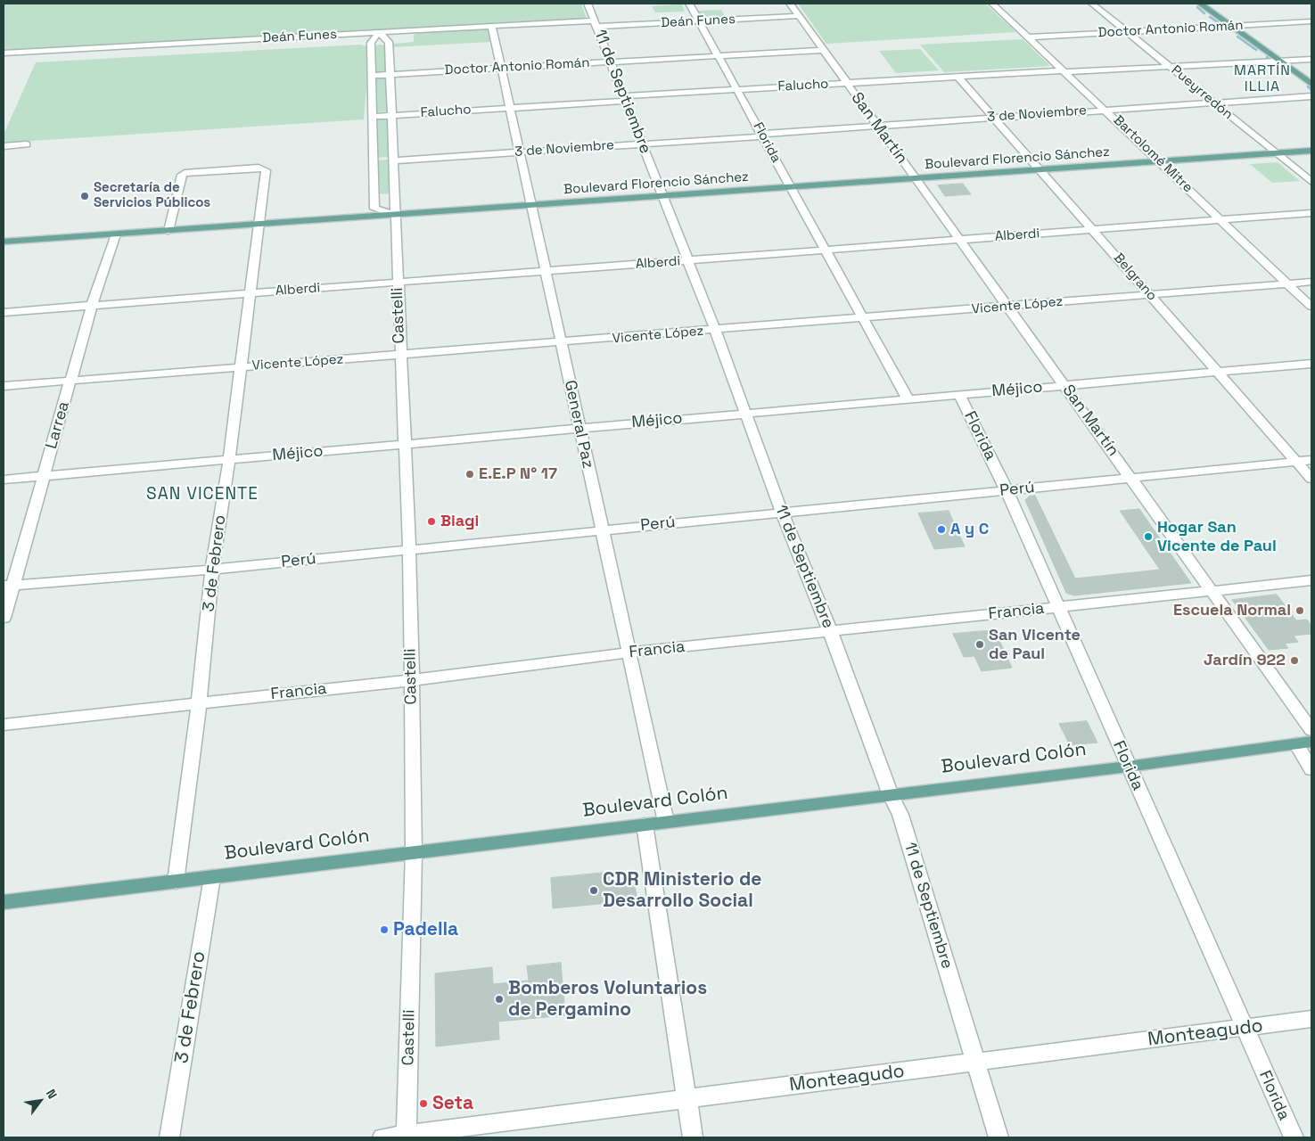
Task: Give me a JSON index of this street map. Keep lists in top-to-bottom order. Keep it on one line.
{"streets":{"main road":["Boulevard Florencio Sánchez","Boulevard Colón"],"street":["Deán Funes","Doctor Antonio Román","Falucho","11 de Septiembre","Pueyrredón","3 de Noviembre","San Martín","Florida","Bartolomé Mitre","Alberdi","Belgrano","Vicente López","Castelli","Méjico","General Paz","Larrea","Perú","3 de Febrero","Francia","Monteagudo"]},"crossings":[["Deán Funes","11 de Septiembre"],["Deán Funes","San Martín"],["Deán Funes","Florida"],["Deán Funes","Castelli"],["Deán Funes","General Paz"],["Doctor Antonio Román","11 de Septiembre"],["Doctor Antonio Román","Pueyrredón"],["Doctor Antonio Román","San Martín"],["Doctor Antonio Román","Florida"],["Doctor Antonio Román","Bartolomé Mitre"],["Doctor Antonio Román","Castelli"],["Doctor Antonio Román","General Paz"],["Falucho","11 de Septiembre"],["Falucho","Pueyrredón"],["Falucho","San Martín"],["Falucho","Florida"],["Falucho","Bartolomé Mitre"],["Falucho","Belgrano"],["Falucho","Castelli"],["Falucho","General Paz"],["11 de Septiembre","3 de Noviembre"],["11 de Septiembre","Boulevard Florencio Sánchez"],["11 de Septiembre","Alberdi"],["11 de Septiembre","Vicente López"],["11 de Septiembre","Méjico"],["11 de Septiembre","Perú"],["11 de Septiembre","Francia"],["11 de Septiembre","Boulevard Colón"],["11 de Septiembre","Monteagudo"],["Pueyrredón","3 de Noviembre"],["Pueyrredón","Boulevard Florencio Sánchez"],["3 de Noviembre","San Martín"],["3 de Noviembre","Florida"],["3 de Noviembre","Bartolomé Mitre"],["3 de Noviembre","Belgrano"],["3 de Noviembre","Castelli"],["3 de Noviembre","General Paz"],["San Martín","Boulevard Florencio Sánchez"],["San Martín","Alberdi"],["San Martín","Vicente López"],["San Martín","Méjico"],["San Martín","Perú"],["San Martín","Francia"],["Florida","Boulevard Florencio Sánchez"],["Florida","Alberdi"],["Florida","Vicente López"],["Florida","Méjico"],["Florida","Perú"],["Florida","Francia"],["Florida","Boulevard Colón"],["Florida","Monteagudo"],["Bartolomé Mitre","Boulevard Florencio Sánchez"],["Bartolomé Mitre","Alberdi"],["Bartolomé Mitre","Vicente López"],["Boulevard Florencio Sánchez","Belgrano"],["Boulevard Florencio Sánchez","Castelli"],["Boulevard Florencio Sánchez","General Paz"],["Boulevard Florencio Sánchez","Larrea"],["Boulevard Florencio Sánchez","3 de Febrero"],["Alberdi","Belgrano"],["Alberdi","Castelli"],["Alberdi","General Paz"],["Alberdi","Larrea"],["Alberdi","3 de Febrero"],["Belgrano","Vicente López"],["Belgrano","Méjico"],["Belgrano","Perú"],["Vicente López","Castelli"],["Vicente López","General Paz"],["Vicente López","Larrea"],["Vicente López","3 de Febrero"],["Castelli","Méjico"],["Castelli","Perú"],["Castelli","Francia"],["Castelli","Boulevard Colón"],["Castelli","Monteagudo"],["Méjico","General Paz"],["Méjico","Larrea"],["Méjico","3 de Febrero"],["General Paz","Perú"],["General Paz","Francia"],["General Paz","Boulevard Colón"],["Larrea","Perú"],["Perú","3 de Febrero"],["3 de Febrero","Francia"],["3 de Febrero","Boulevard Colón"]],"districts":["MARTÍN ILLIA","SAN VICENTE"],"places":["Secretaría de Servicios Públicos","E.E.P N° 17","Biagi","A y C","Hogar San Vicente de Paul","Escuela Normal","San Vicente de Paul","Jardín 922","CDR Ministerio de Desarrollo Social","Padella","Bomberos Voluntarios de Pergamino","Seta"],"north":"top right"}
